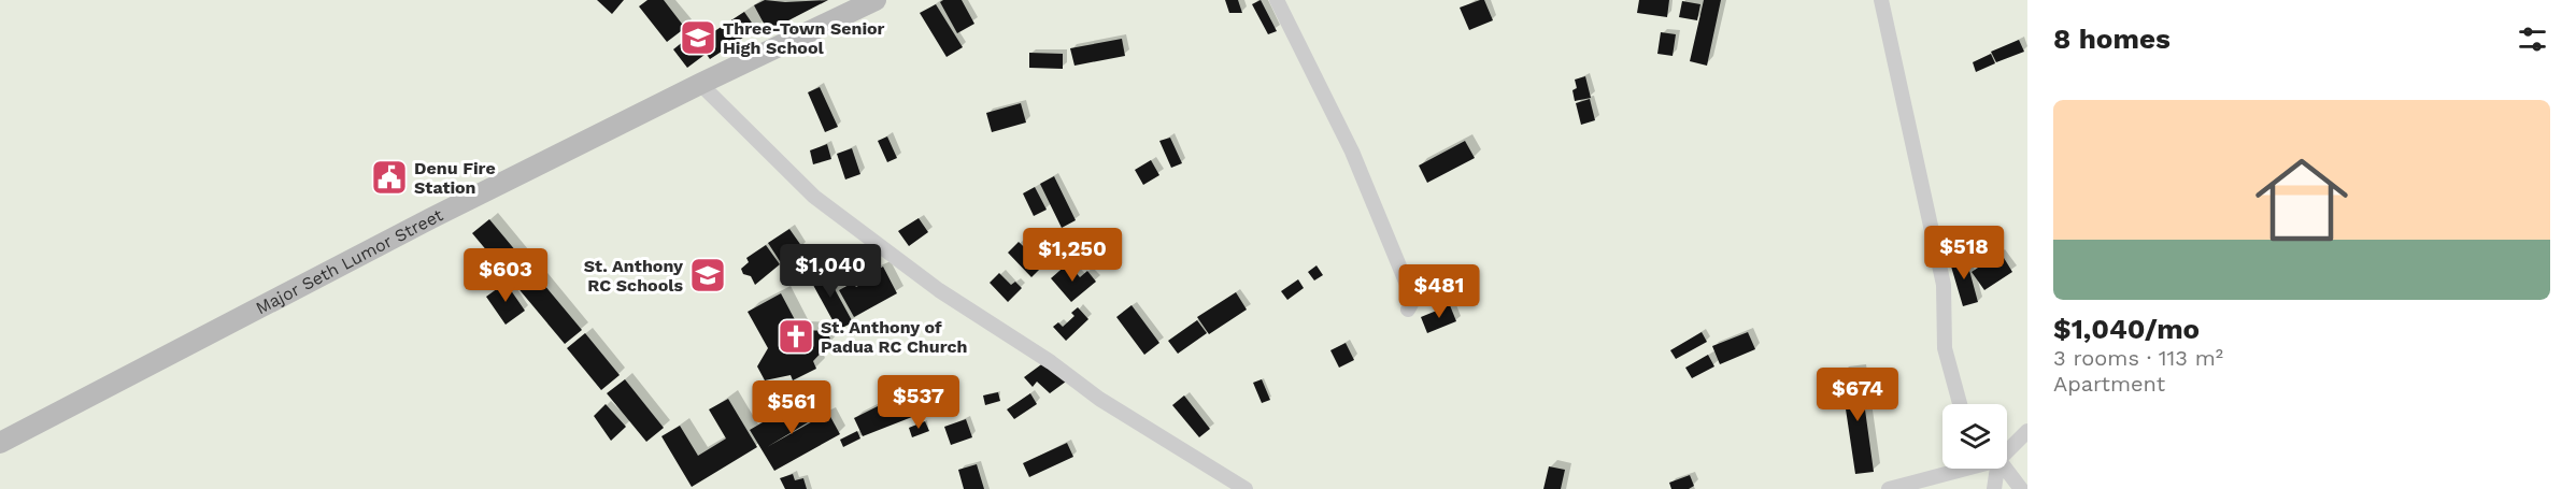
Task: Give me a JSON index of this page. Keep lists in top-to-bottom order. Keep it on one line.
{"streets":{"main road":["Major Seth Lumor Street"]},"places":{"school or university":["Three-Town Senior High School","St. Anthony RC Schools"],"public building":["Denu Fire Station"],"church":["St. Anthony of Padua RC Church"]},"page":{"heading":"8 homes","list":[{"name":"$1,040/mo","note":"3 rooms · 113 m² · Apartment"}],"price":["$518","$1,250","$1,040","$603","$481","$674","$537","$561"]}}
